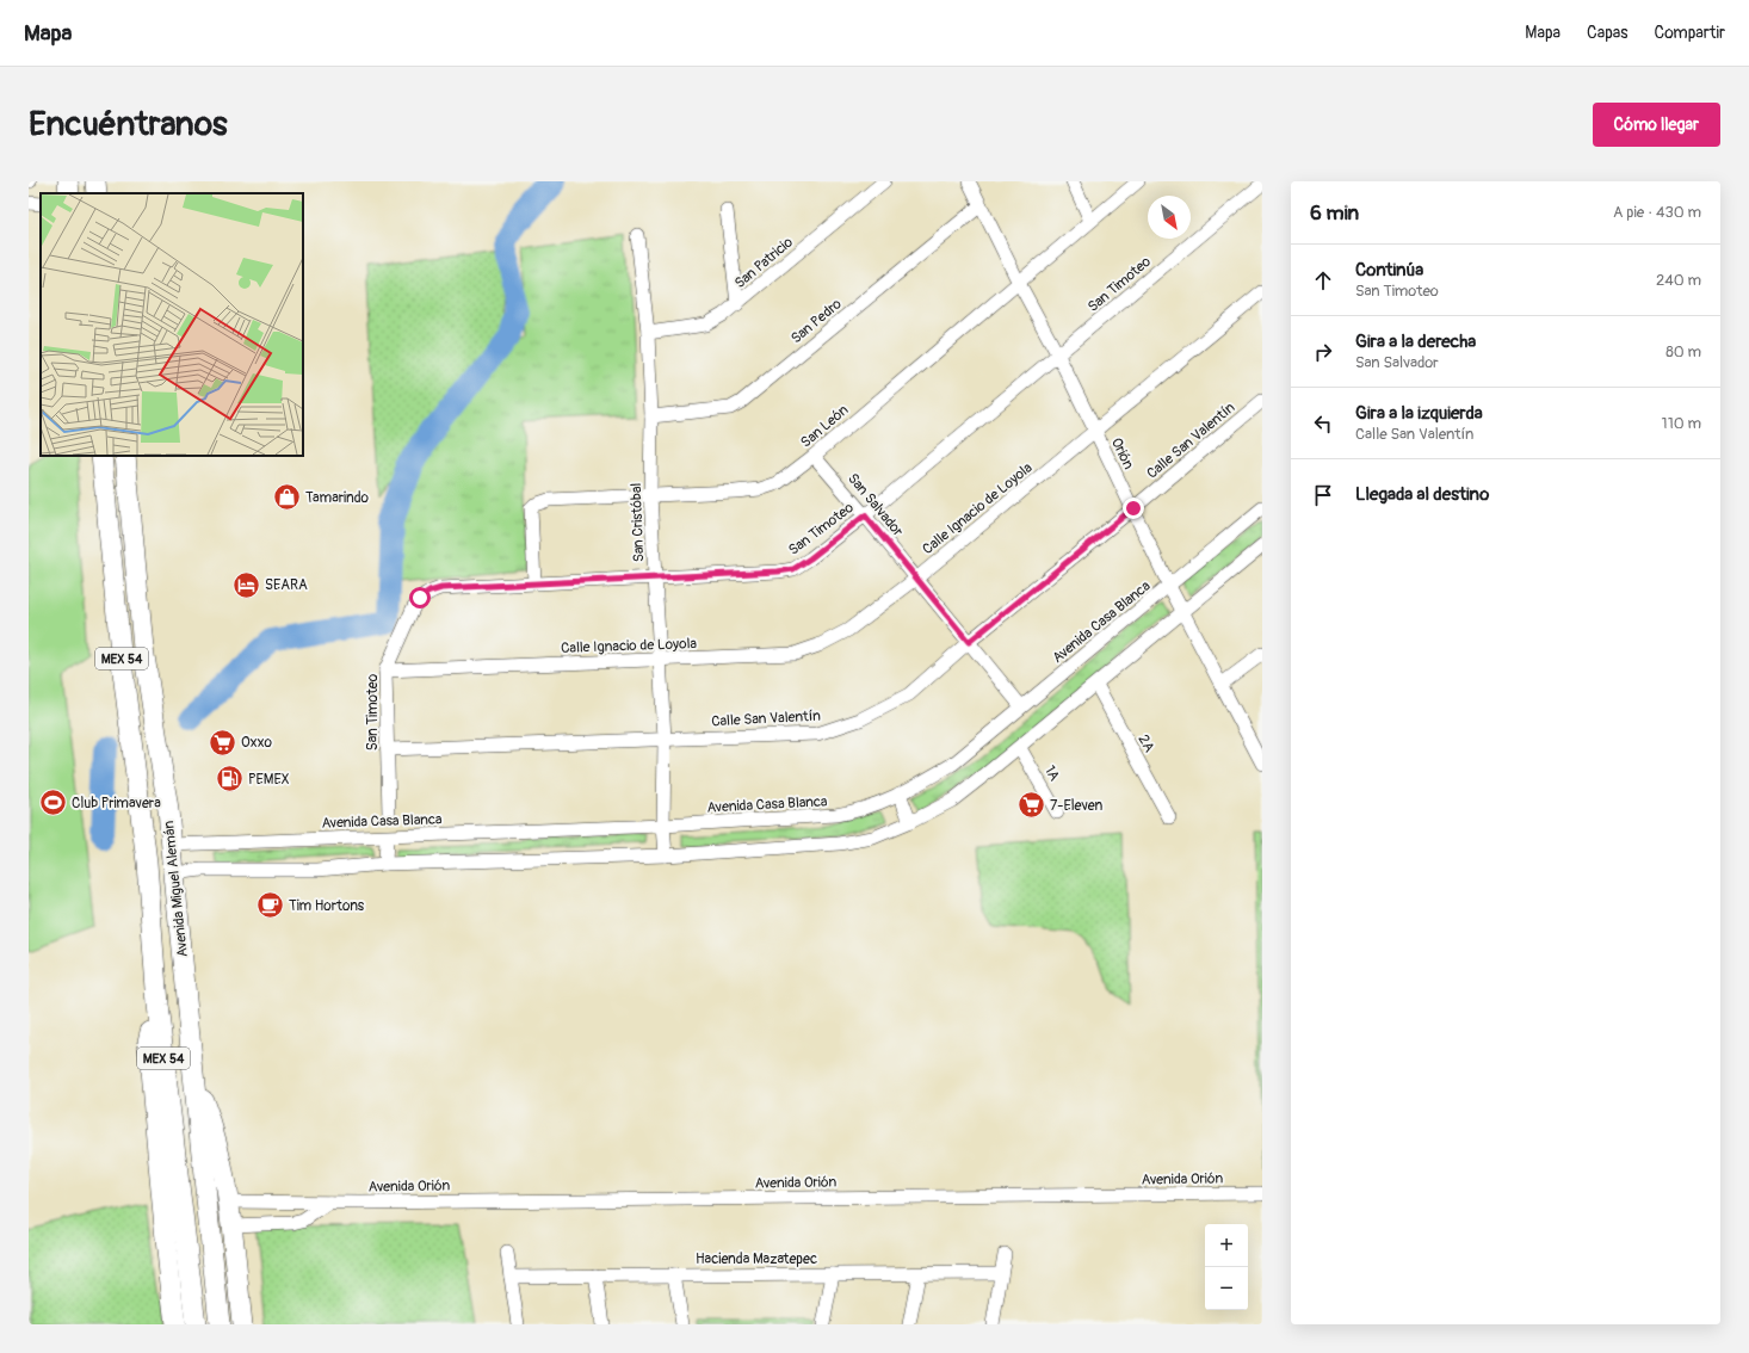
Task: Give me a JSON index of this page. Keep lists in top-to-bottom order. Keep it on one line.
{"streets":{"highway":["MEX 54","Avenida Miguel Alemán"],"street":["San Patricio","San Timoteo","San Pedro","San León","Calle San Valentín","Orión","San Salvador","Calle Ignacio de Loyola","San Cristóbal","Avenida Casa Blanca","2A","1A","Avenida Orión","Hacienda Mazatepec"]},"crossings":[["San Patricio","San Cristóbal"],["San Timoteo","San León"],["San Timoteo","Calle San Valentín"],["San Timoteo","Orión"],["San Timoteo","San Salvador"],["San Timoteo","Calle Ignacio de Loyola"],["San Timoteo","San Cristóbal"],["San Pedro","Orión"],["San Pedro","San Cristóbal"],["San León","Orión"],["San León","San Salvador"],["San León","San Cristóbal"],["Calle San Valentín","Orión"],["Calle San Valentín","San Salvador"],["Calle San Valentín","San Cristóbal"],["Orión","Calle Ignacio de Loyola"],["Orión","Avenida Casa Blanca"],["San Salvador","Calle Ignacio de Loyola"],["San Salvador","Avenida Casa Blanca"],["Calle Ignacio de Loyola","San Cristóbal"],["San Cristóbal","Avenida Casa Blanca"],["Avenida Casa Blanca","Avenida Miguel Alemán"]],"places":{"shop":["Tamarindo"],"hotel":["SEARA"],"supermarket":["Oxxo","7-Eleven"],"fuel station":["PEMEX"],"sports":["Club Primavera"],"cafe":["Tim Hortons"]},"north":"bottom right","page":{"header":"Mapa","nav":["Mapa","Capas","Compartir"],"buttons":"Cómo llegar","title":"Encuéntranos","heading":["6 min","A pie · 430 m"],"list":[["Continúa","San Timoteo","240 m"],["Gira a la derecha","San Salvador","80 m"],["Gira a la izquierda","Calle San Valentín","110 m"],"Llegada al destino"],"map_buttons":["+","−"]}}
